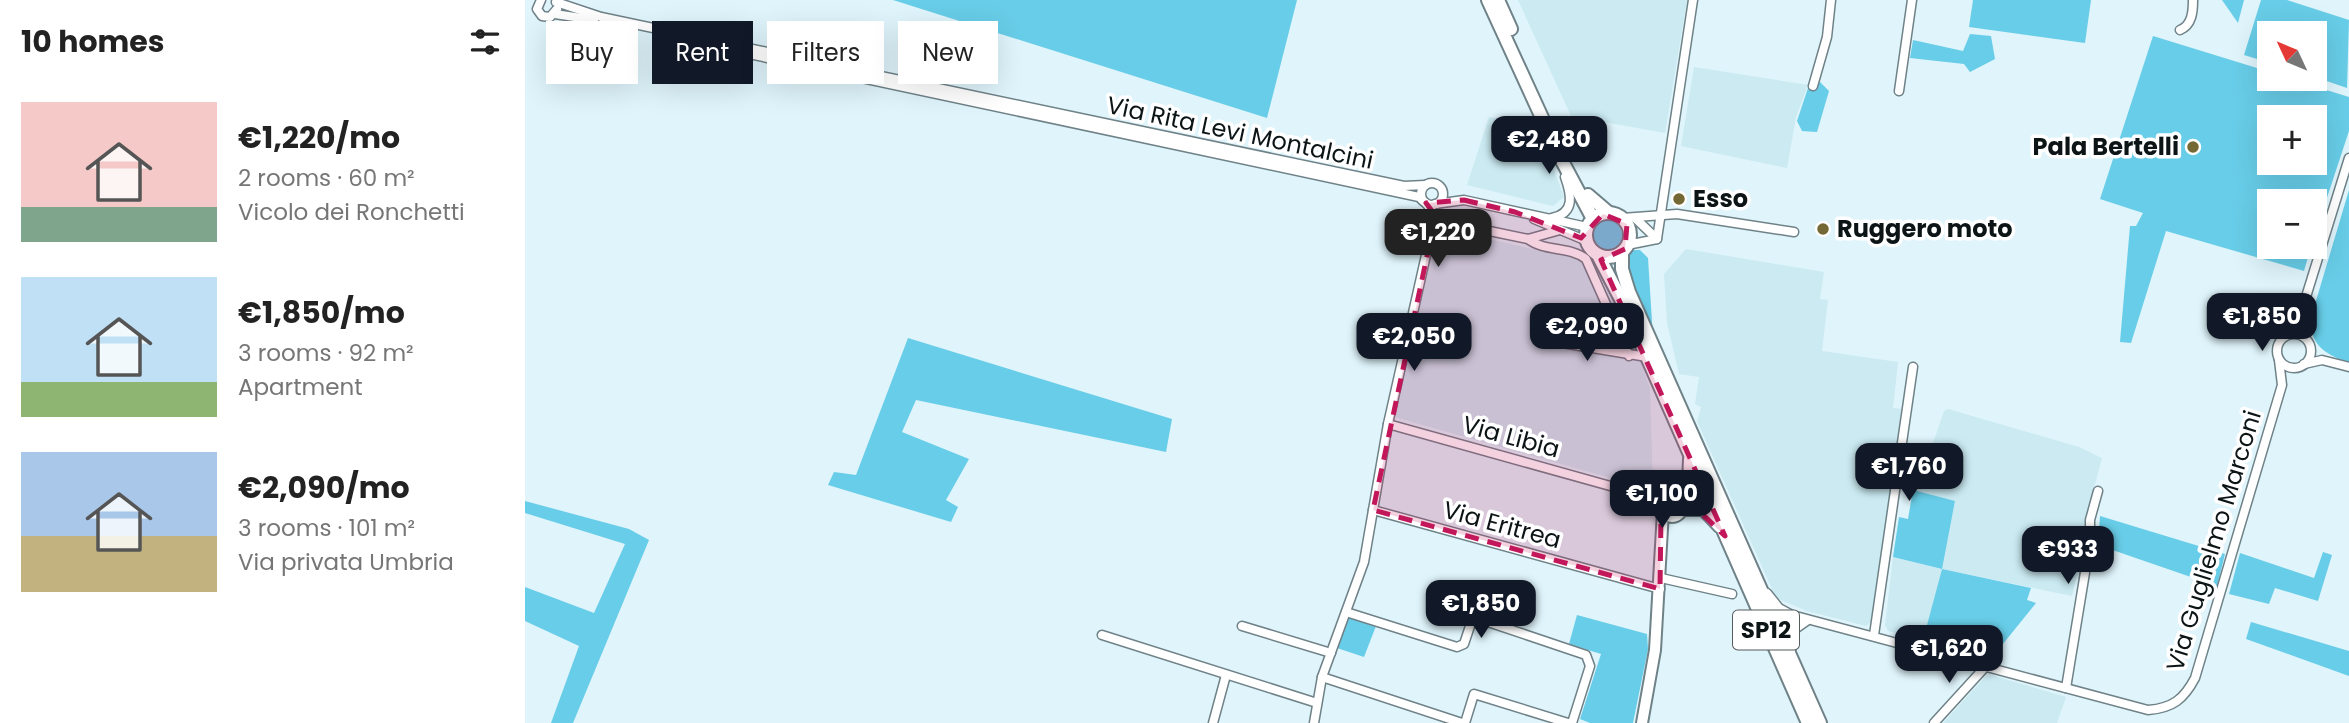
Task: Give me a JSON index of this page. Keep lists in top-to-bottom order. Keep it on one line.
{"streets":{"main road":["SP12"],"street":["Via Rita Levi Montalcini","Via Libia","Via Eritrea","Via Guglielmo Marconi"]},"crossings":[["Via Rita Levi Montalcini","SP12"],["Via Guglielmo Marconi","SP12"]],"places":["Pala Bertelli","Esso","Ruggero moto"],"north":"top left","page":{"heading":"10 homes","map_buttons":["+","−"],"chip":["Buy","Rent","Filters","New"],"list":[{"name":"€1,220/mo","note":"2 rooms · 60 m² · Vicolo dei Ronchetti"},{"name":"€1,850/mo","note":"3 rooms · 92 m² · Apartment"},{"name":"€2,090/mo","note":"3 rooms · 101 m² · Via privata Umbria"}],"price":["€2,480","€1,220","€1,850","€2,090","€2,050","€1,760","€1,100","€933","€1,850","€1,620"]}}
